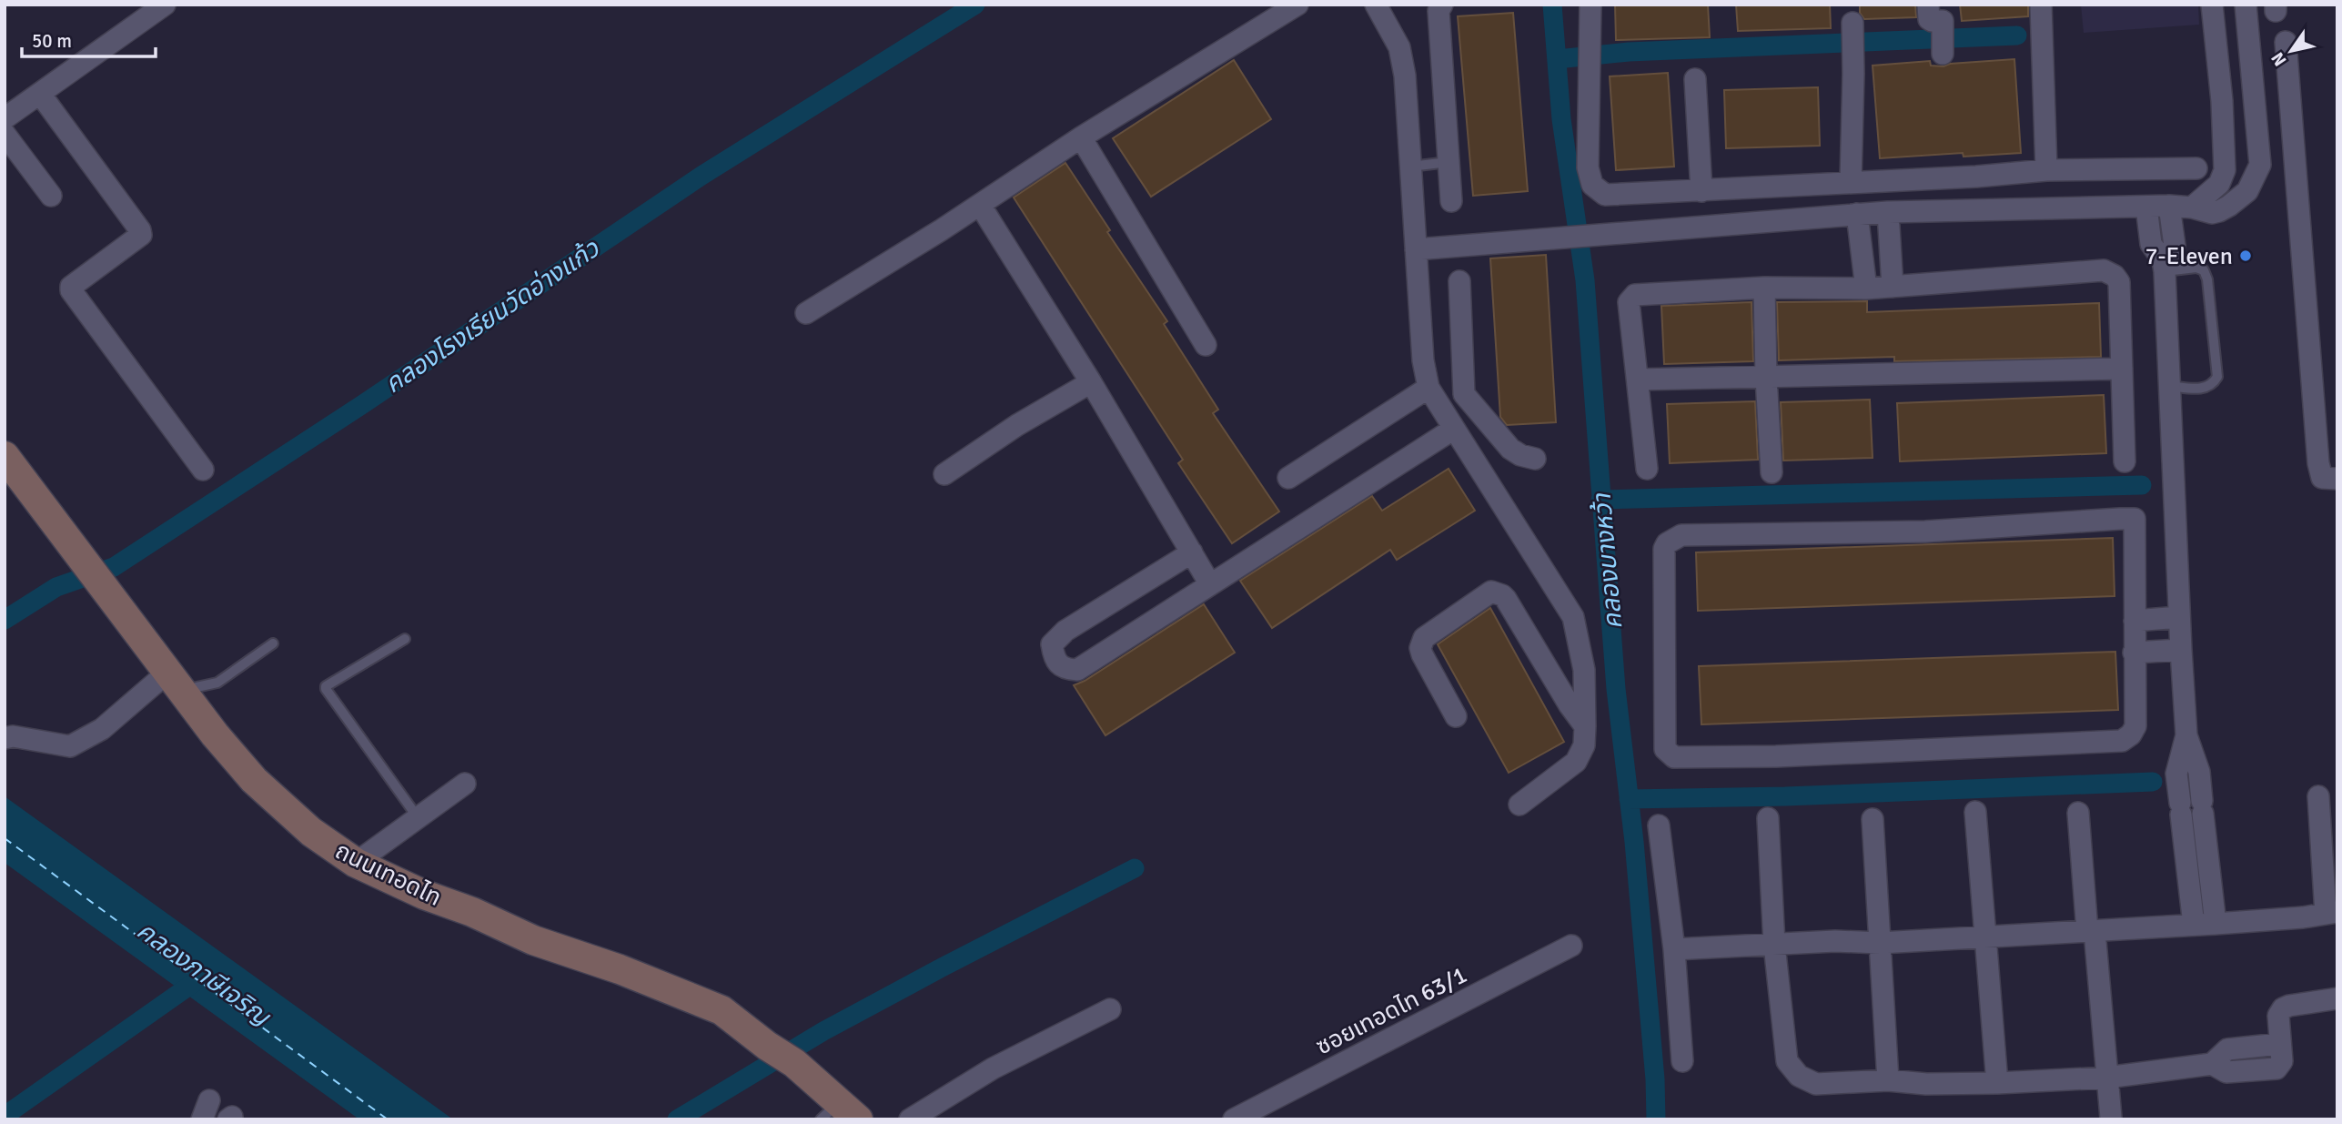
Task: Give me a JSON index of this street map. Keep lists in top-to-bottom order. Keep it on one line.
{"streets":{"main road":["ถนนเทอดไท"],"street":["ซอยเทอดไท 63/1"]},"water":["คลองโรงเรียนวัดอ่างแก้ว","คลองบางหว้า","คลองภาษีเจริญ"],"places":["7-Eleven"],"scale_bar":"50 m","north":"bottom left"}
